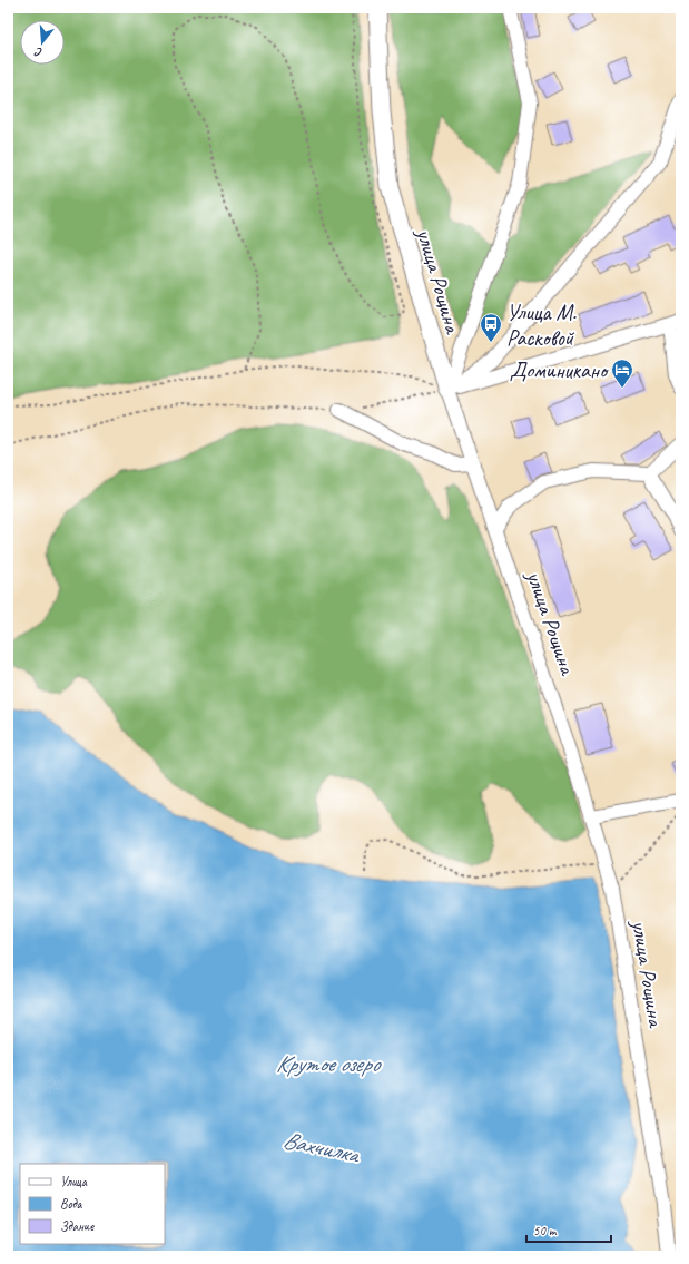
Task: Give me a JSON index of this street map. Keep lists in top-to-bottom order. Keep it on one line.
{"streets":{"street":["улица Рощина"]},"water":["Крутое озеро","Вахчилка"],"places":{"bus stop":["Улица М. Расковой"],"hotel":["Доминикано"]},"legend":["Улица","Вода","Здание"],"scale_bar":"50 m","north":"bottom"}
